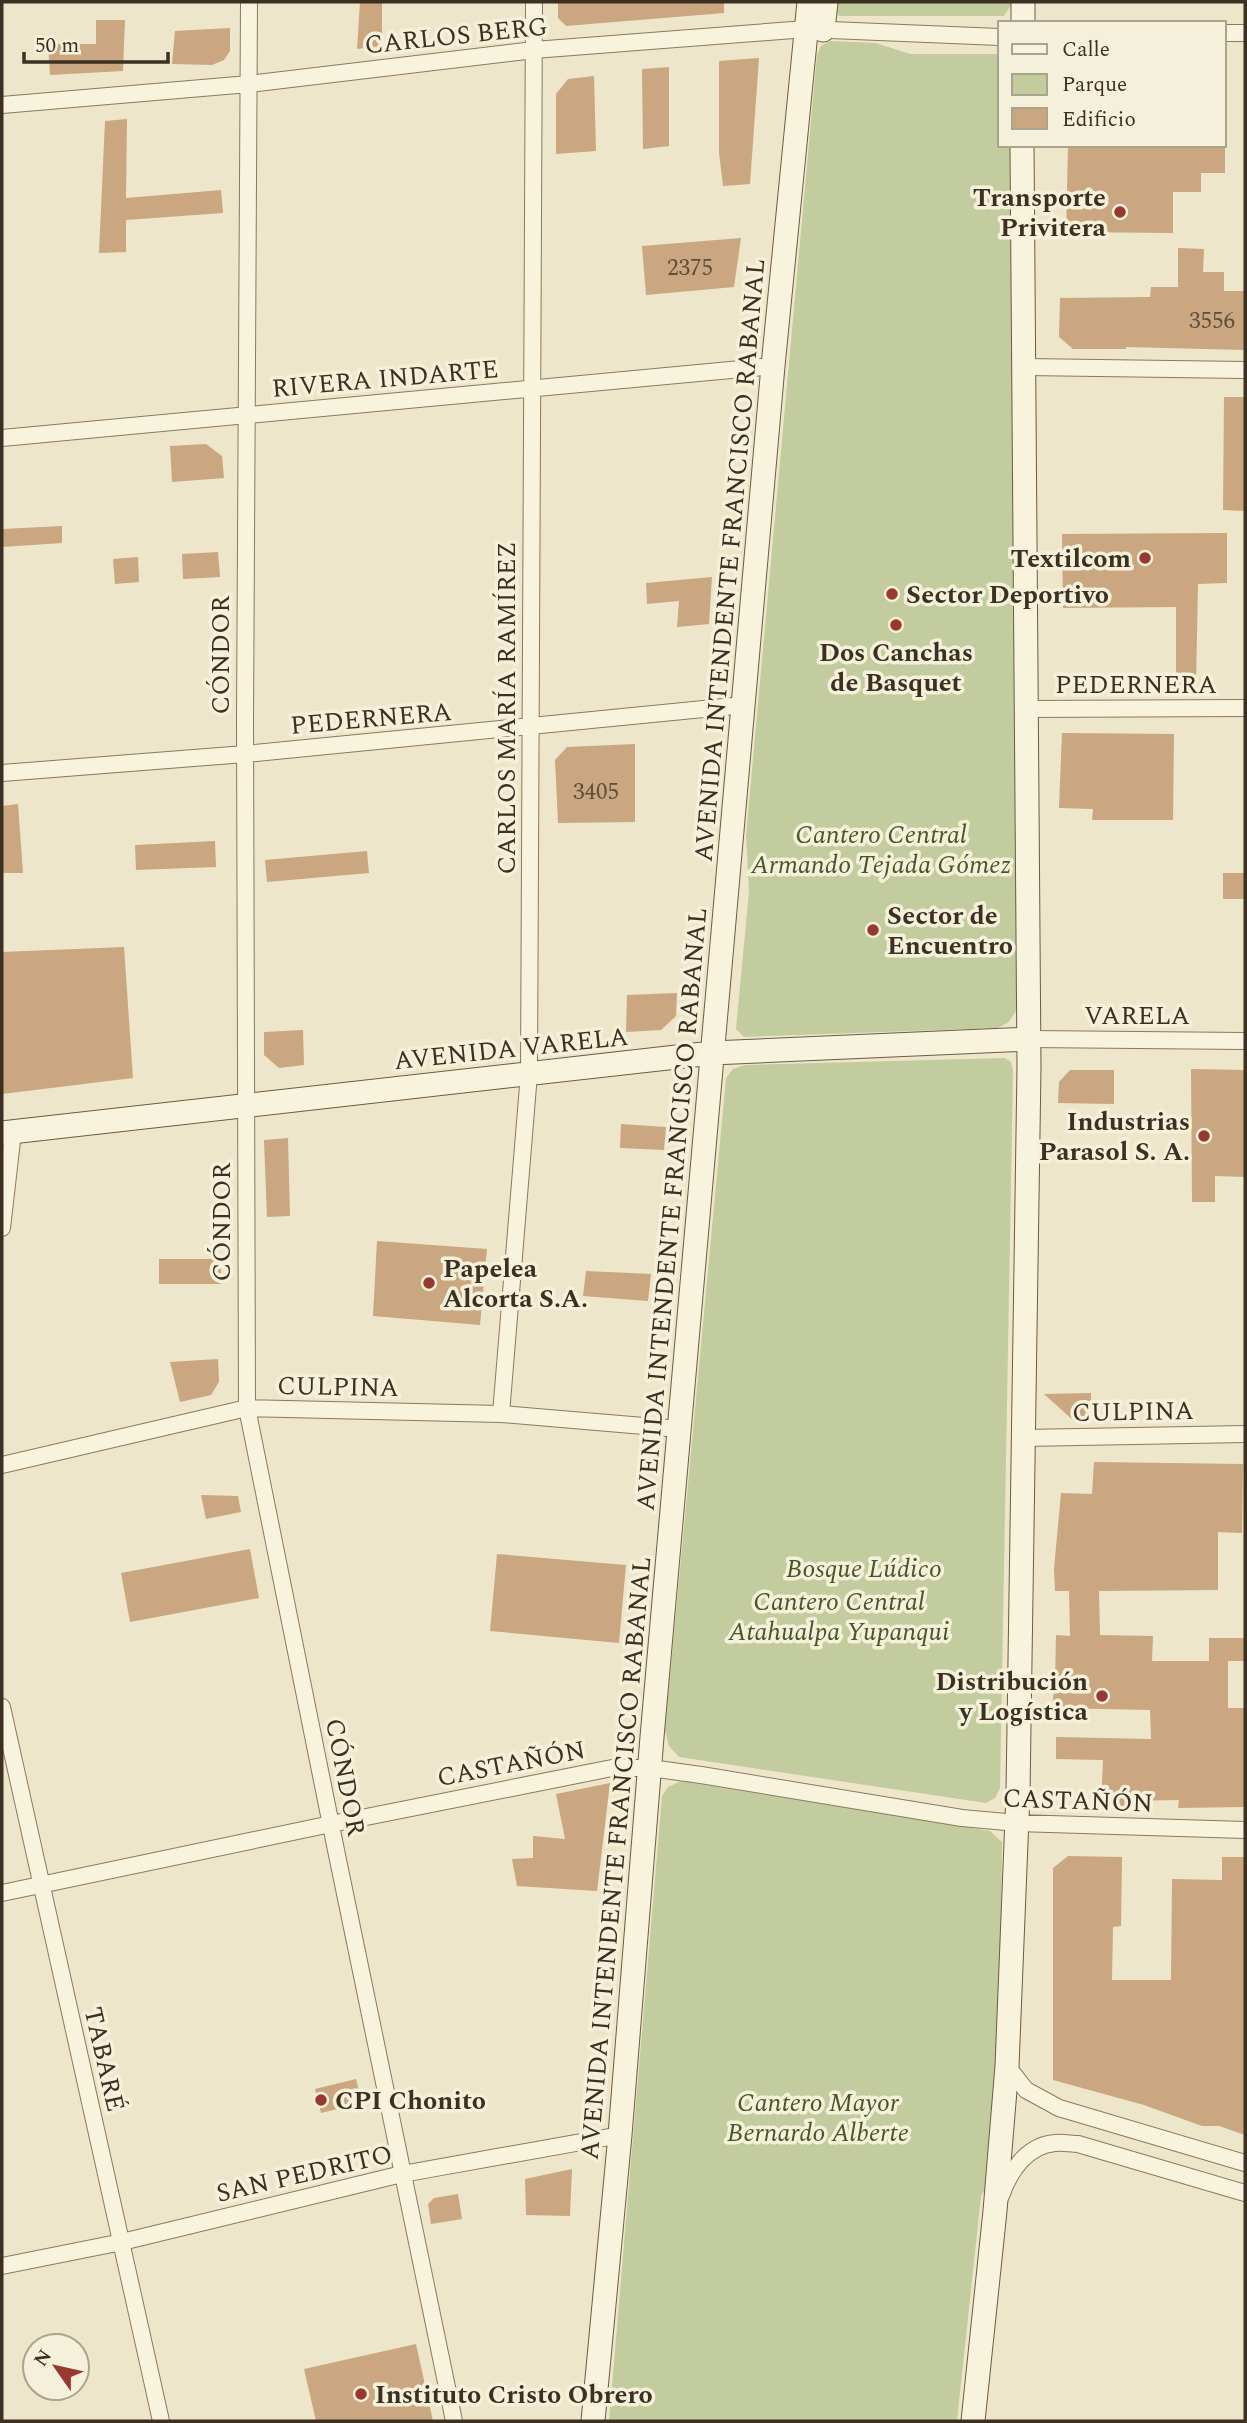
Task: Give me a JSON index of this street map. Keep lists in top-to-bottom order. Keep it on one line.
{"streets":{"main road":["AVENIDA INTENDENTE FRANCISCO RABANAL","AVENIDA VARELA"],"street":["CARLOS BERG","RIVERA INDARTE","CÓNDOR","PEDERNERA","CARLOS MARÍA RAMÍREZ","VARELA","CULPINA","CASTAÑÓN","TABARÉ","SAN PEDRITO"]},"crossings":[["CARLOS BERG","AVENIDA INTENDENTE FRANCISCO RABANAL"],["CARLOS BERG","CÓNDOR"],["CARLOS BERG","CARLOS MARÍA RAMÍREZ"],["RIVERA INDARTE","AVENIDA INTENDENTE FRANCISCO RABANAL"],["RIVERA INDARTE","CÓNDOR"],["RIVERA INDARTE","CARLOS MARÍA RAMÍREZ"],["AVENIDA INTENDENTE FRANCISCO RABANAL","PEDERNERA"],["AVENIDA INTENDENTE FRANCISCO RABANAL","AVENIDA VARELA"],["AVENIDA INTENDENTE FRANCISCO RABANAL","CULPINA"],["AVENIDA INTENDENTE FRANCISCO RABANAL","CASTAÑÓN"],["AVENIDA INTENDENTE FRANCISCO RABANAL","SAN PEDRITO"],["CÓNDOR","PEDERNERA"],["CÓNDOR","AVENIDA VARELA"],["CÓNDOR","CULPINA"],["CÓNDOR","CASTAÑÓN"],["CÓNDOR","SAN PEDRITO"],["PEDERNERA","CARLOS MARÍA RAMÍREZ"],["CARLOS MARÍA RAMÍREZ","AVENIDA VARELA"],["CARLOS MARÍA RAMÍREZ","CULPINA"],["VARELA","AVENIDA VARELA"],["CASTAÑÓN","TABARÉ"],["TABARÉ","SAN PEDRITO"]],"parks":["Cantero Central Armando Tejada Gómez","Bosque Lúdico","Cantero Central Atahualpa Yupanqui","Cantero Mayor Bernardo Alberte"],"places":["Transporte Privitera","Textilcom","Sector Deportivo","Dos Canchas de Basquet","Sector de Encuentro","Industrias Parasol S. A.","Papelea Alcorta S.A.","Distribución y Logística","CPI Chonito","Instituto Cristo Obrero"],"house_numbers":["2375","3556","3405"],"legend":["Calle","Parque","Edificio"],"scale_bar":"50 m","north":"top left"}
